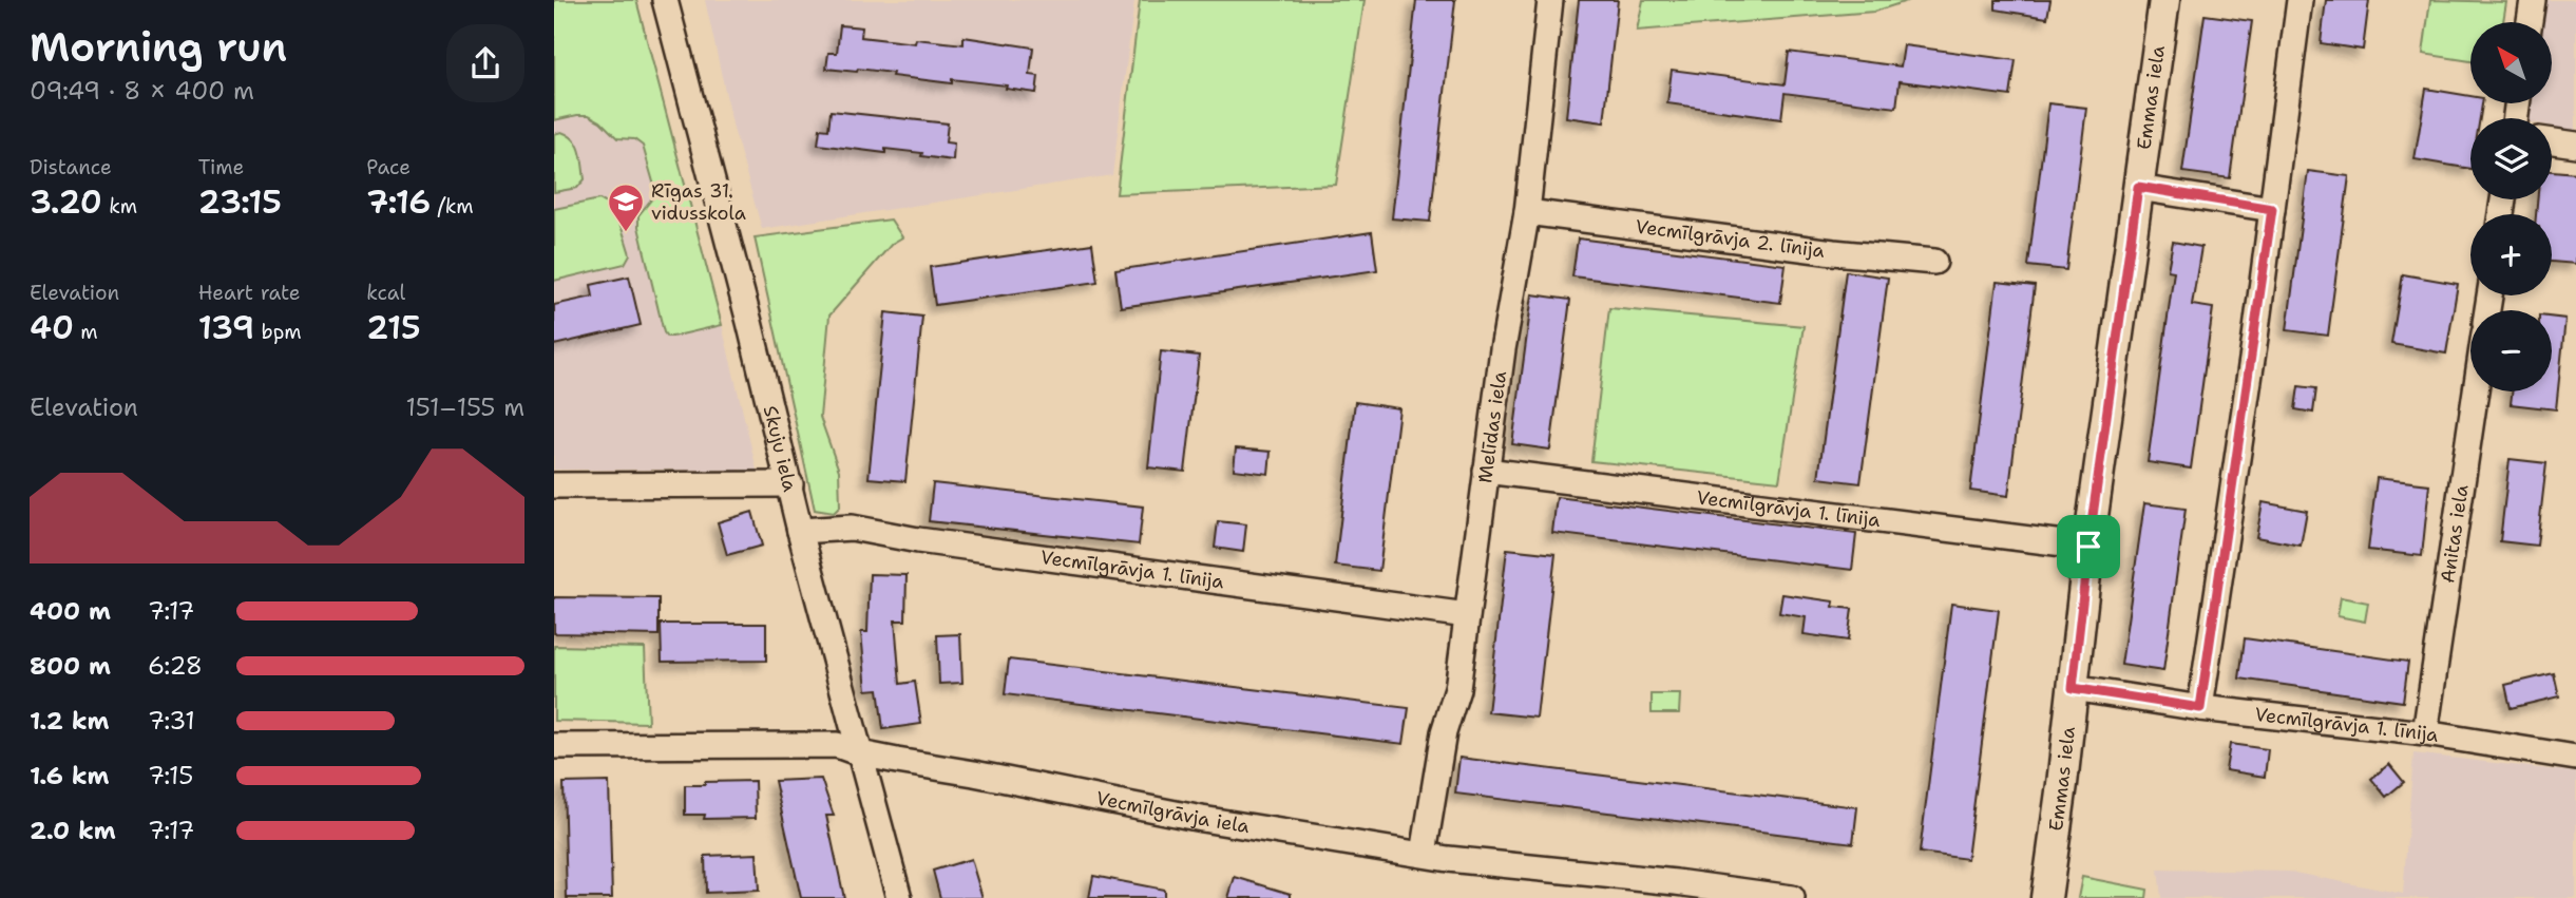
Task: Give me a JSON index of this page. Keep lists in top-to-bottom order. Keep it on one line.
{"streets":{"street":["Emmas iela","Vecmīlgrāvja 2. līnija","Melīdas iela","Skuju iela","Vecmīlgrāvja 1. līnija","Anitas iela","Vecmīlgrāvja iela"]},"crossings":[["Emmas iela","Vecmīlgrāvja 1. līnija"],["Vecmīlgrāvja 2. līnija","Melīdas iela"],["Melīdas iela","Vecmīlgrāvja 1. līnija"],["Melīdas iela","Vecmīlgrāvja iela"],["Skuju iela","Vecmīlgrāvja 1. līnija"],["Skuju iela","Vecmīlgrāvja iela"],["Vecmīlgrāvja 1. līnija","Anitas iela"]],"places":{"school or university":["Rīgas 31. vidusskola"]},"north":"top left","page":{"heading":["Morning run","09:49 · 8 × 400 m"],"map_buttons":["+","−"],"stats":[["Distance","3.20 km"],["Time","23:15"],["Pace","7:16 /km"],["Elevation","40 m"],["Heart rate","139 bpm"],["kcal","215"]],"chart":["Elevation","151–155 m"],"list":[{"name":"400 m","note":"7:17"},{"name":"800 m","note":"6:28"},{"name":"1.2 km","note":"7:31"},{"name":"1.6 km","note":"7:15"},{"name":"2.0 km","note":"7:17"}]}}
